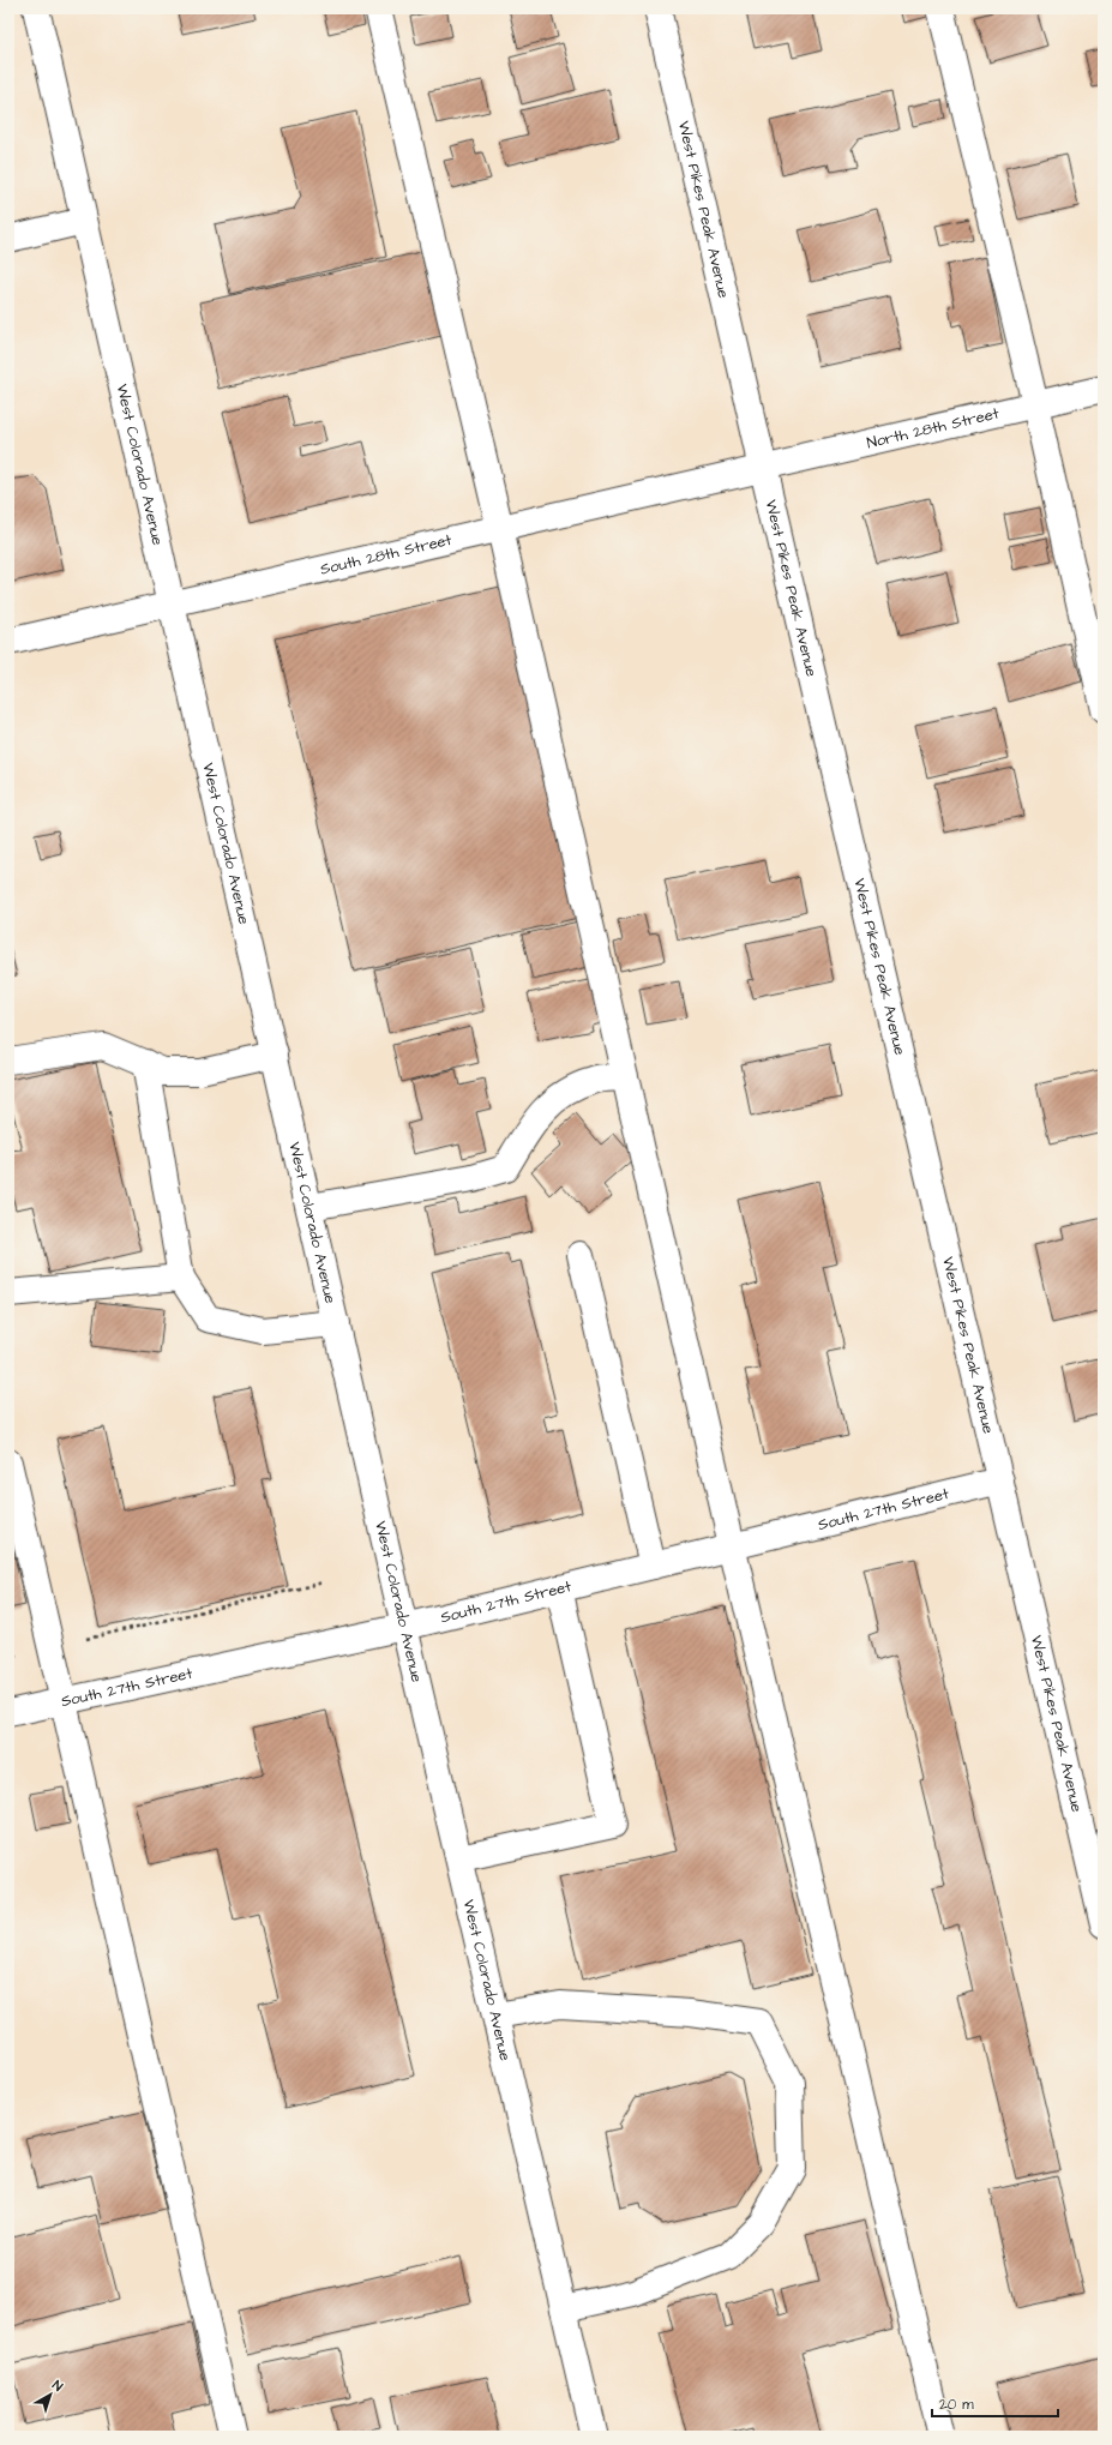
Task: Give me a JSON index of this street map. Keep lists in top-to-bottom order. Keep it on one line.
{"streets":{"street":["West Pikes Peak Avenue","North 28th Street","West Colorado Avenue","South 28th Street","South 27th Street"]},"crossings":[["West Pikes Peak Avenue","North 28th Street"],["West Pikes Peak Avenue","South 28th Street"],["West Pikes Peak Avenue","South 27th Street"],["North 28th Street","South 28th Street"],["West Colorado Avenue","South 28th Street"],["West Colorado Avenue","South 27th Street"]],"scale_bar":"20 m","north":"top right"}
